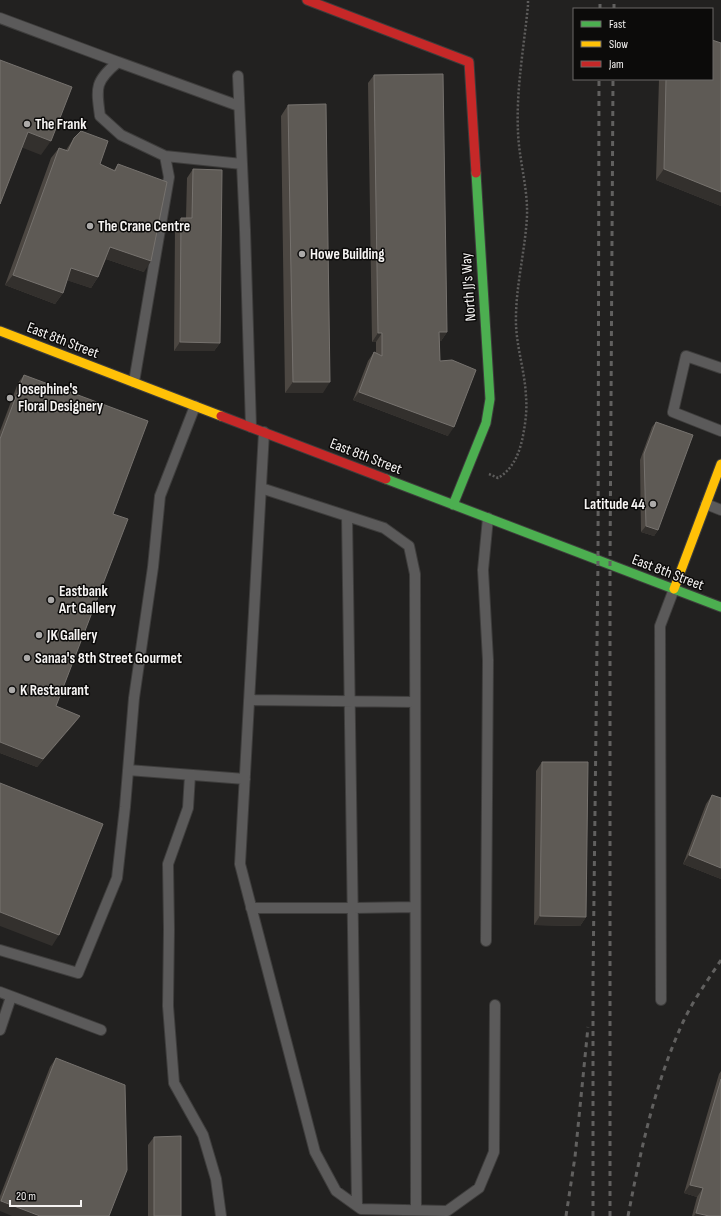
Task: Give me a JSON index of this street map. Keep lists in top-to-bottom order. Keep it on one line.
{"streets":{"main road":["North JJ's Way","East 8th Street"]},"crossings":[["North JJ's Way","East 8th Street"]],"places":["The Frank","The Crane Centre","Howe Building","Josephine's Floral Designery","Latitude 44","Eastbank Art Gallery","JK Gallery","Sanaa's 8th Street Gourmet","K Restaurant"],"legend":["Fast","Slow","Jam"],"scale_bar":"20 m"}
